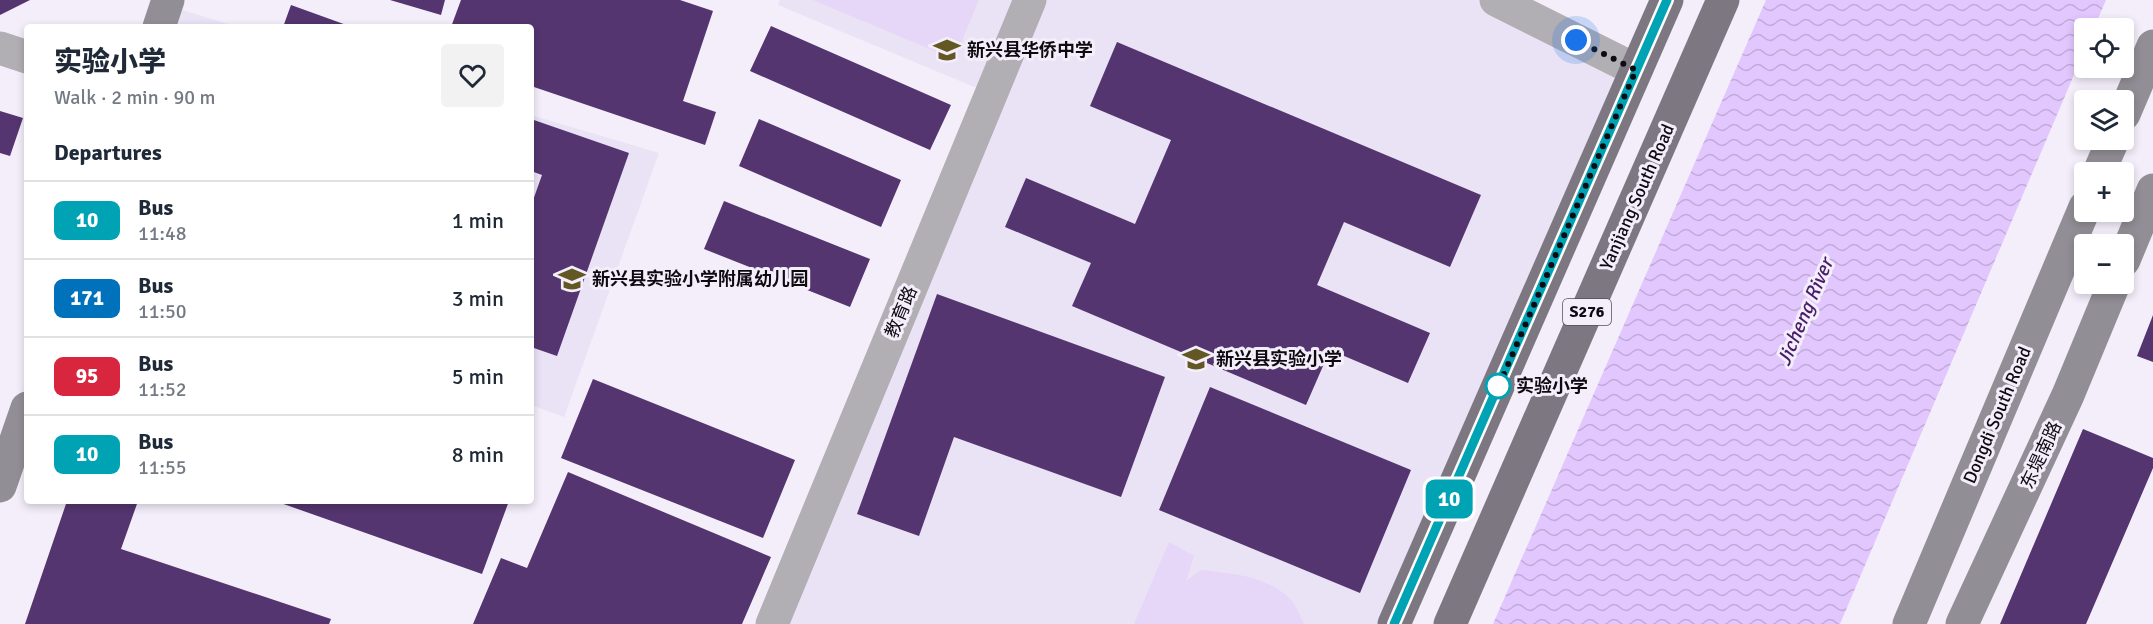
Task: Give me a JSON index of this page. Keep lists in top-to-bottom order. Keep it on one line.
{"streets":{"main road":["Yanjiang South Road","S276","Dongdi South Road","东堤南路"],"street":["教育路"]},"water":["Jicheng River"],"places":{"school or university":["新兴县华侨中学","新兴县实验小学附属幼儿园","新兴县实验小学"],"other":["实验小学"]},"lines":["bus line 10"],"page":{"on_map":"10","map_buttons":["+","−"],"heading":[["实验小学","Walk · 2 min · 90 m"],"Departures"],"list":[{"mark":"10","name":"Bus","note":"11:48","value":"1 min"},{"mark":"171","name":"Bus","note":"11:50","value":"3 min"},{"mark":"95","name":"Bus","note":"11:52","value":"5 min"},{"mark":"10","name":"Bus","note":"11:55","value":"8 min"}]}}
